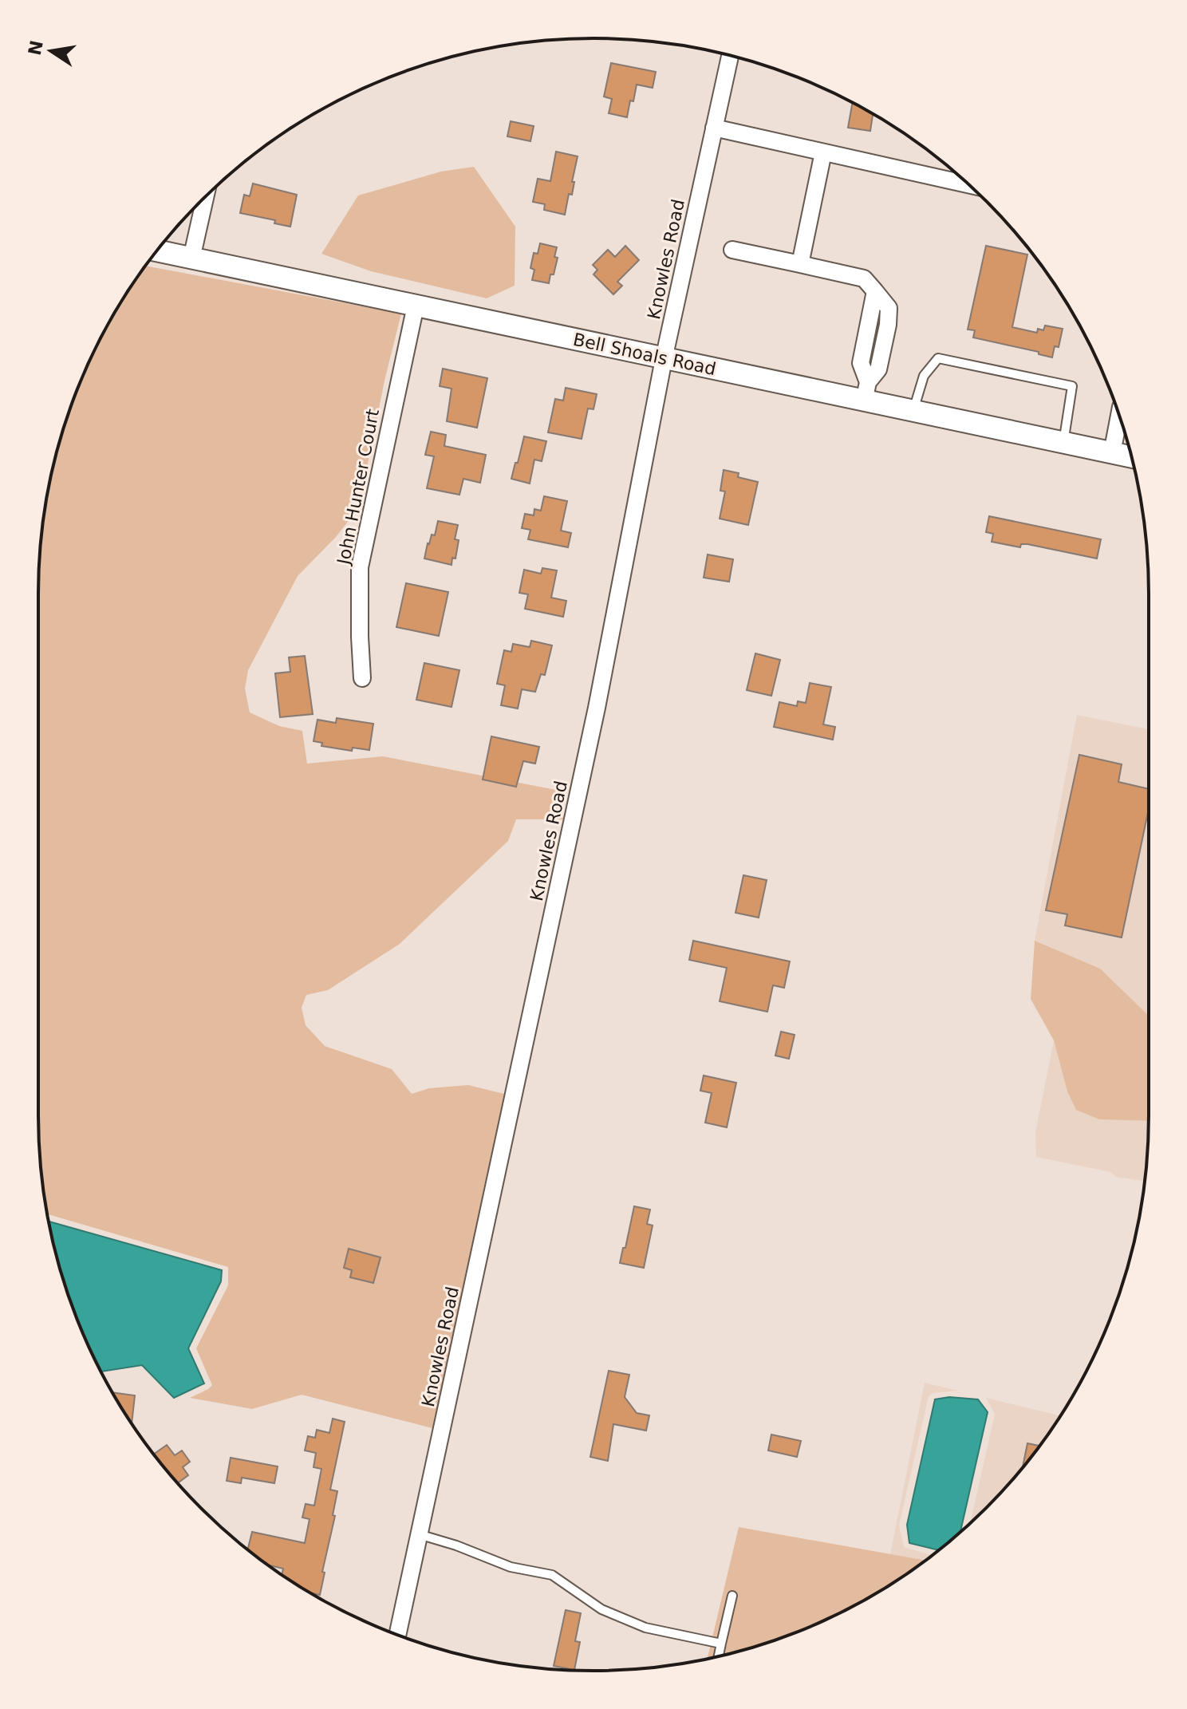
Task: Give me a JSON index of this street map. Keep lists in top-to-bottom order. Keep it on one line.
{"streets":{"main road":["Bell Shoals Road"],"street":["Knowles Road","John Hunter Court"]},"crossings":[["Knowles Road","Bell Shoals Road"],["Bell Shoals Road","John Hunter Court"]],"north":"left"}
